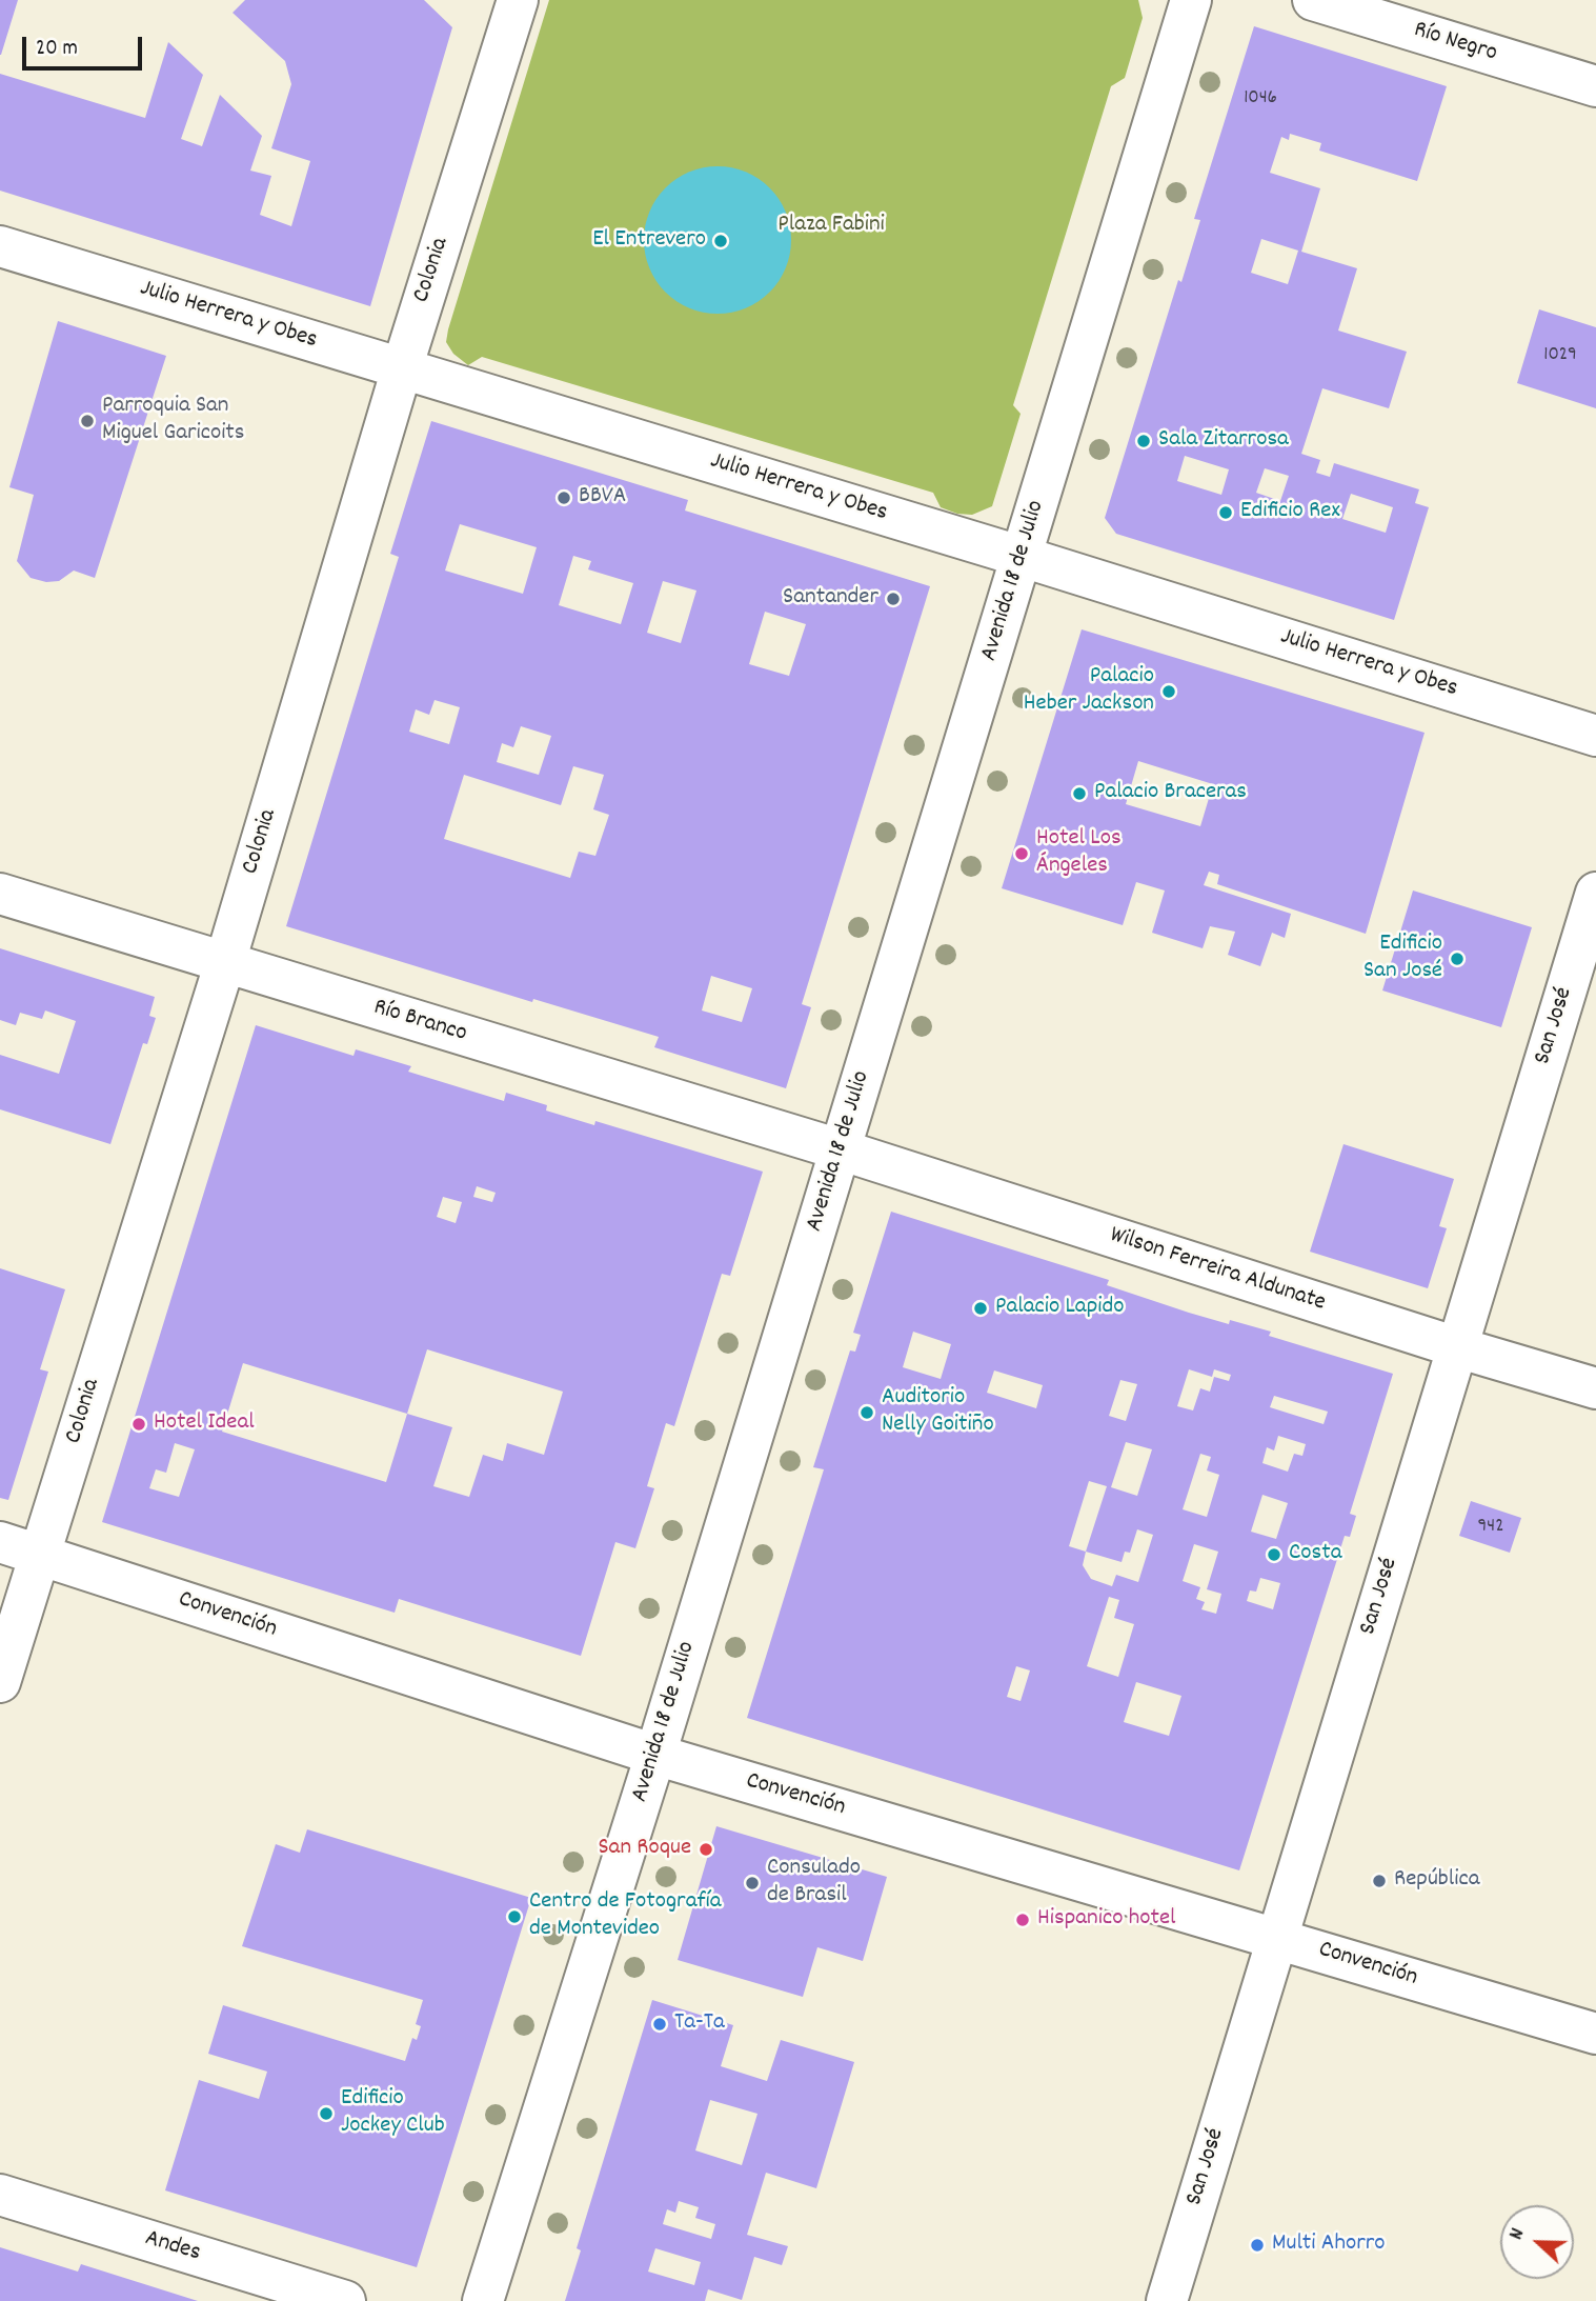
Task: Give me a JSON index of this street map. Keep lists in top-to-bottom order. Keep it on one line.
{"streets":{"street":["Río Negro","Colonia","Julio Herrera y Obes","Avenida 18 de Julio","Río Branco","San José","Wilson Ferreira Aldunate","Convención","Andes"]},"crossings":[["Colonia","Julio Herrera y Obes"],["Colonia","Río Branco"],["Colonia","Convención"],["Julio Herrera y Obes","Avenida 18 de Julio"],["Avenida 18 de Julio","Río Branco"],["Avenida 18 de Julio","Wilson Ferreira Aldunate"],["Avenida 18 de Julio","Convención"],["Río Branco","Wilson Ferreira Aldunate"],["San José","Wilson Ferreira Aldunate"],["San José","Convención"]],"parks":["Plaza Fabini"],"places":["El Entrevero","Parroquia San Miguel Garicoits","Sala Zitarrosa","BBVA","Edificio Rex","Santander","Palacio Heber Jackson","Palacio Braceras","Hotel Los Ángeles","Edificio San José","Palacio Lapido","Auditorio Nelly Goitiño","Hotel Ideal","Costa","San Roque","República","Consulado de Brasil","Centro de Fotografía de Montevideo","Hispanico hotel","Ta-Ta","Edificio Jockey Club","Multi Ahorro"],"house_numbers":["1046","1029","942"],"scale_bar":"20 m","north":"left"}
